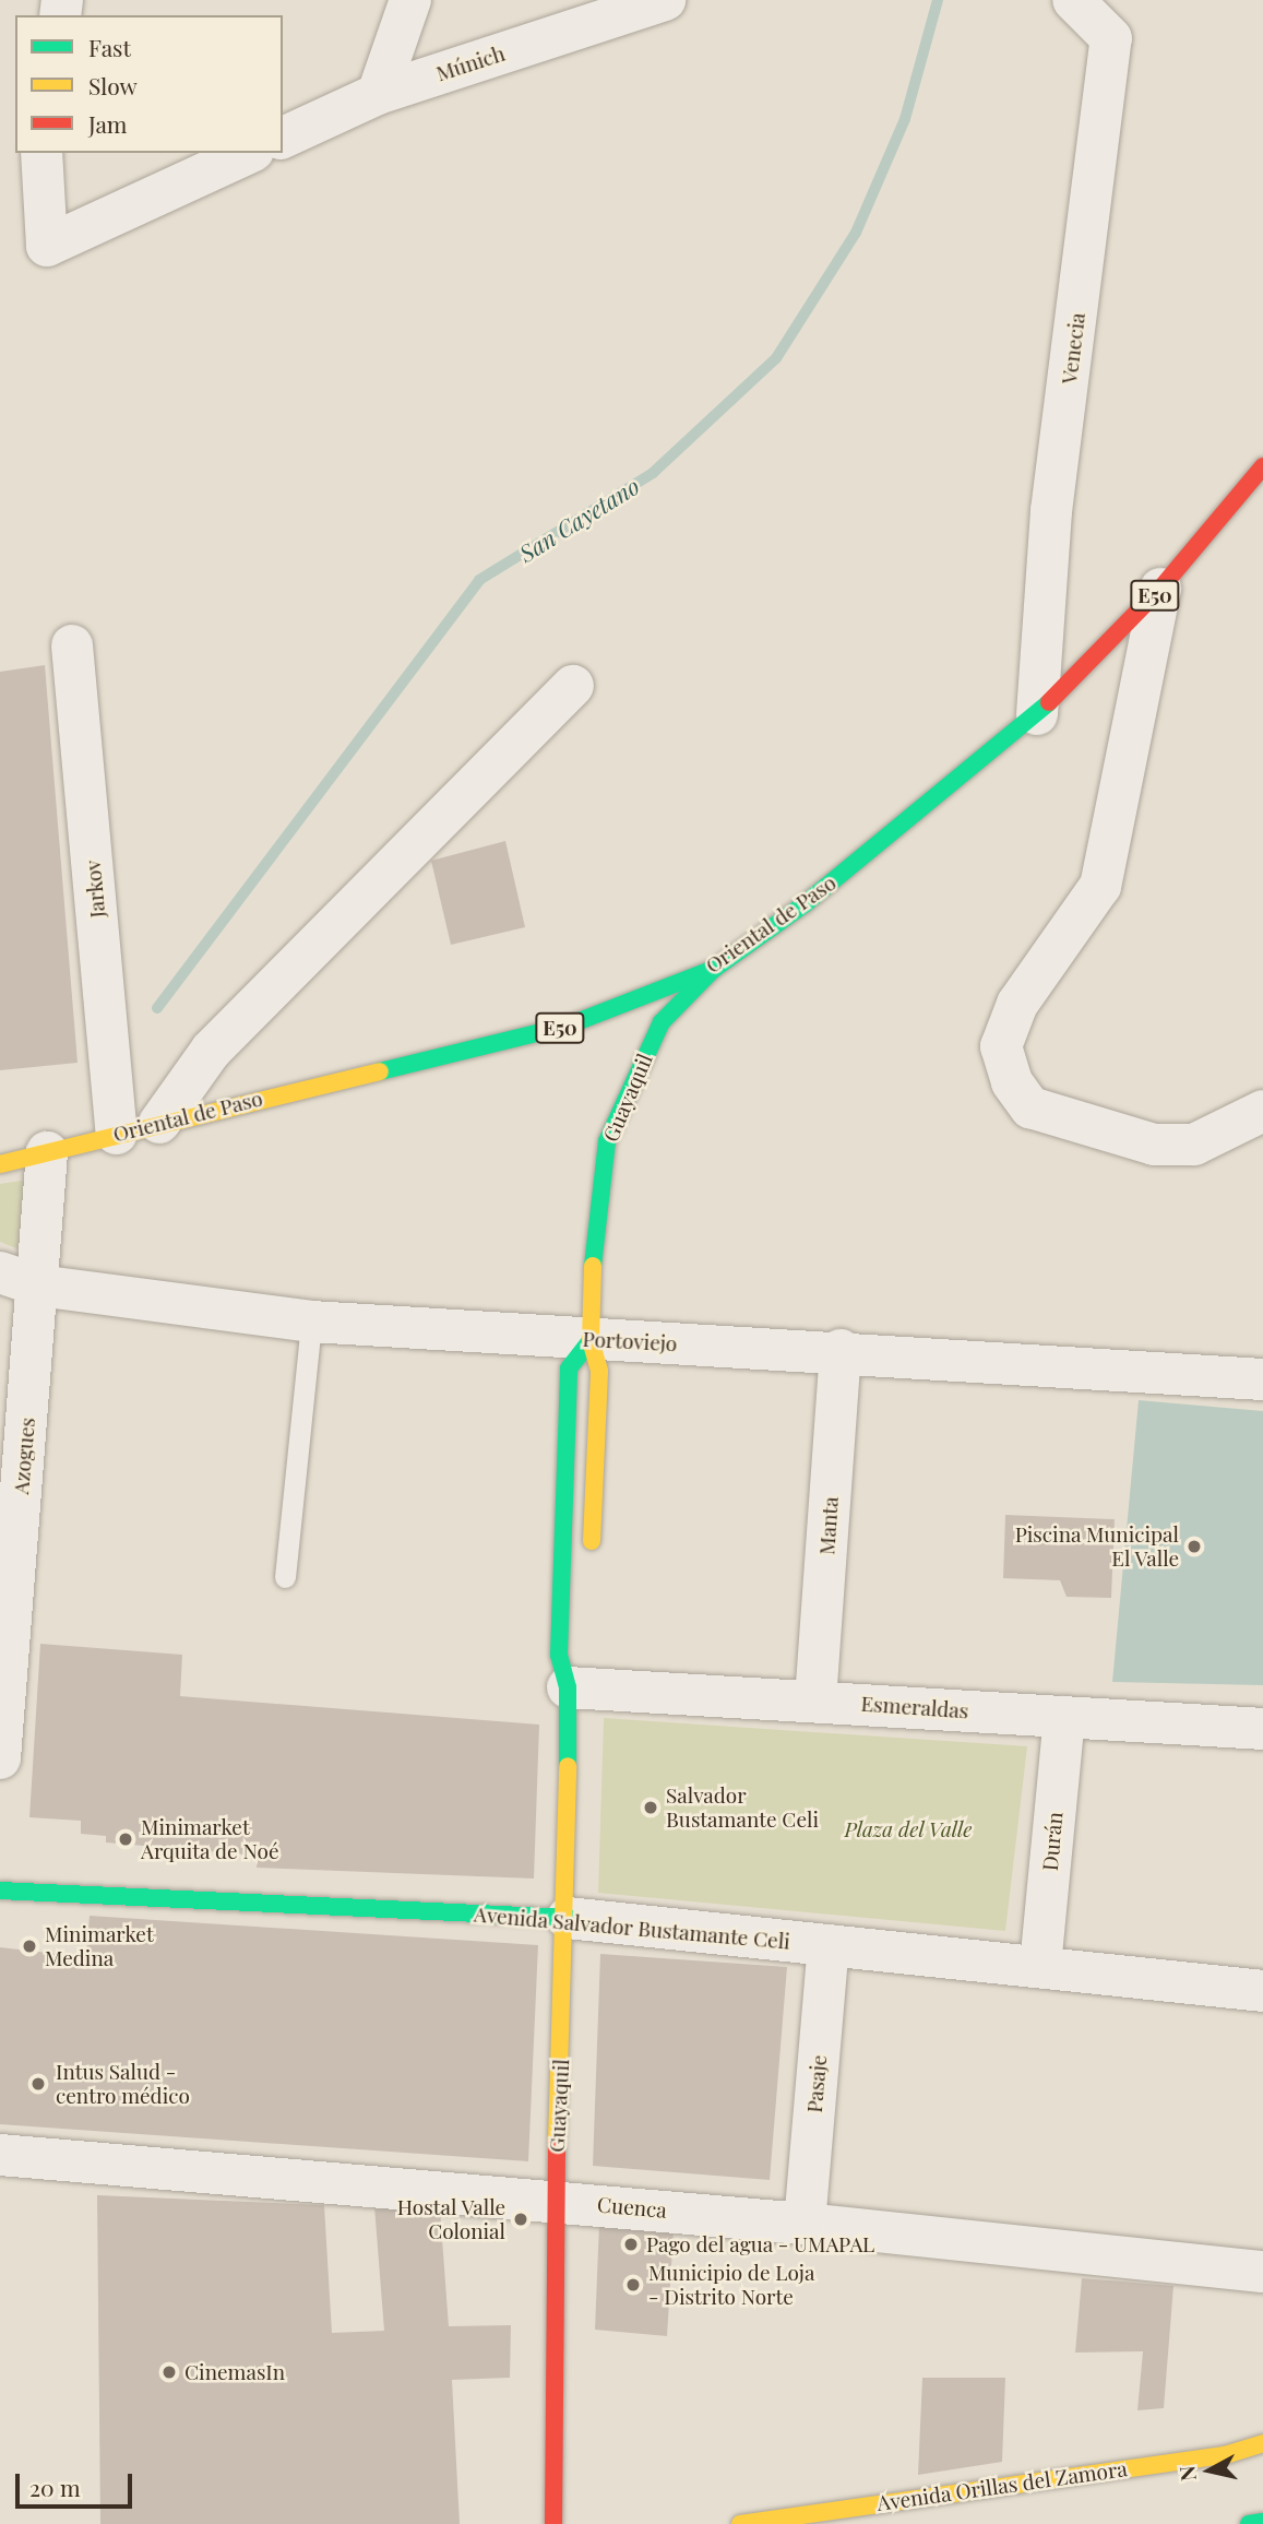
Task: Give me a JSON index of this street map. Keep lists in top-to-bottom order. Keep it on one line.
{"streets":{"main road":["E50","Oriental de Paso","Guayaquil","Avenida Salvador Bustamante Celi","Avenida Orillas del Zamora"],"street":["Múnich","Venecia","Jarkov","Portoviejo","Azogues","Manta","Esmeraldas","Durán","Pasaje","Cuenca"]},"crossings":[["Venecia","Oriental de Paso"],["Jarkov","Oriental de Paso"],["Oriental de Paso","Guayaquil"],["Oriental de Paso","Azogues"],["Guayaquil","Portoviejo"],["Guayaquil","Esmeraldas"],["Guayaquil","Avenida Salvador Bustamante Celi"],["Guayaquil","Cuenca"],["Portoviejo","Azogues"],["Portoviejo","Manta"],["Manta","Esmeraldas"],["Esmeraldas","Durán"],["Durán","Avenida Salvador Bustamante Celi"],["Avenida Salvador Bustamante Celi","Pasaje"],["Pasaje","Cuenca"]],"water":["San Cayetano"],"parks":["Plaza del Valle"],"places":["Piscina Municipal El Valle","Salvador Bustamante Celi","Minimarket Arquita de Noé","Minimarket Medina","Intus Salud - centro médico","Hostal Valle Colonial","Pago del agua - UMAPAL","Municipio de Loja - Distrito Norte","CinemasIn"],"legend":["Fast","Slow","Jam"],"scale_bar":"20 m","north":"left"}
